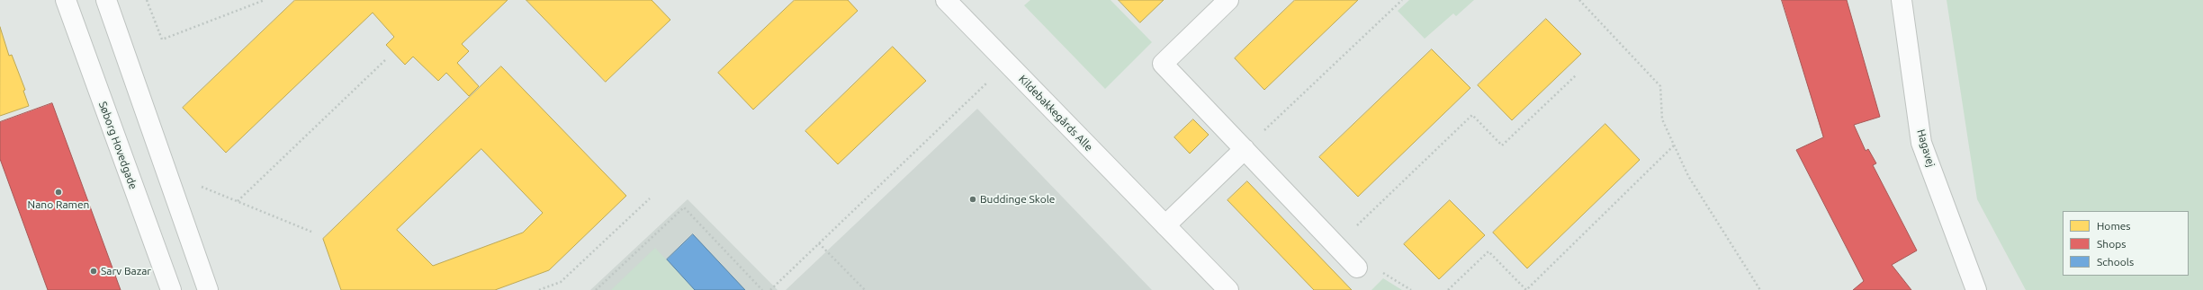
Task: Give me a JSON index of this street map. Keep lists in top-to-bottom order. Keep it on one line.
{"streets":{"street":["Kildebakkegårds Alle","Søborg Hovedgade","Hagavej"]},"places":["Nano Ramen","Buddinge Skole","Sarv Bazar"],"legend":["Homes","Shops","Schools"]}
